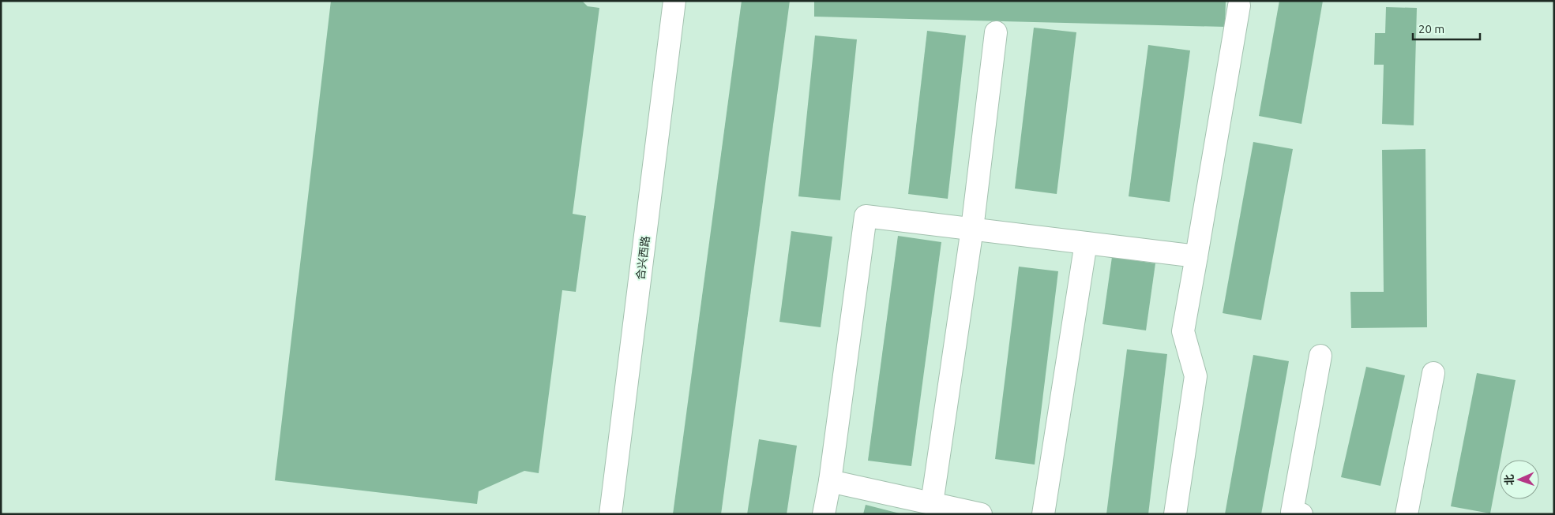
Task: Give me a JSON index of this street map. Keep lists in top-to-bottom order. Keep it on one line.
{"streets":{"street":["合兴西路"]},"scale_bar":"20 m","north":"left"}
